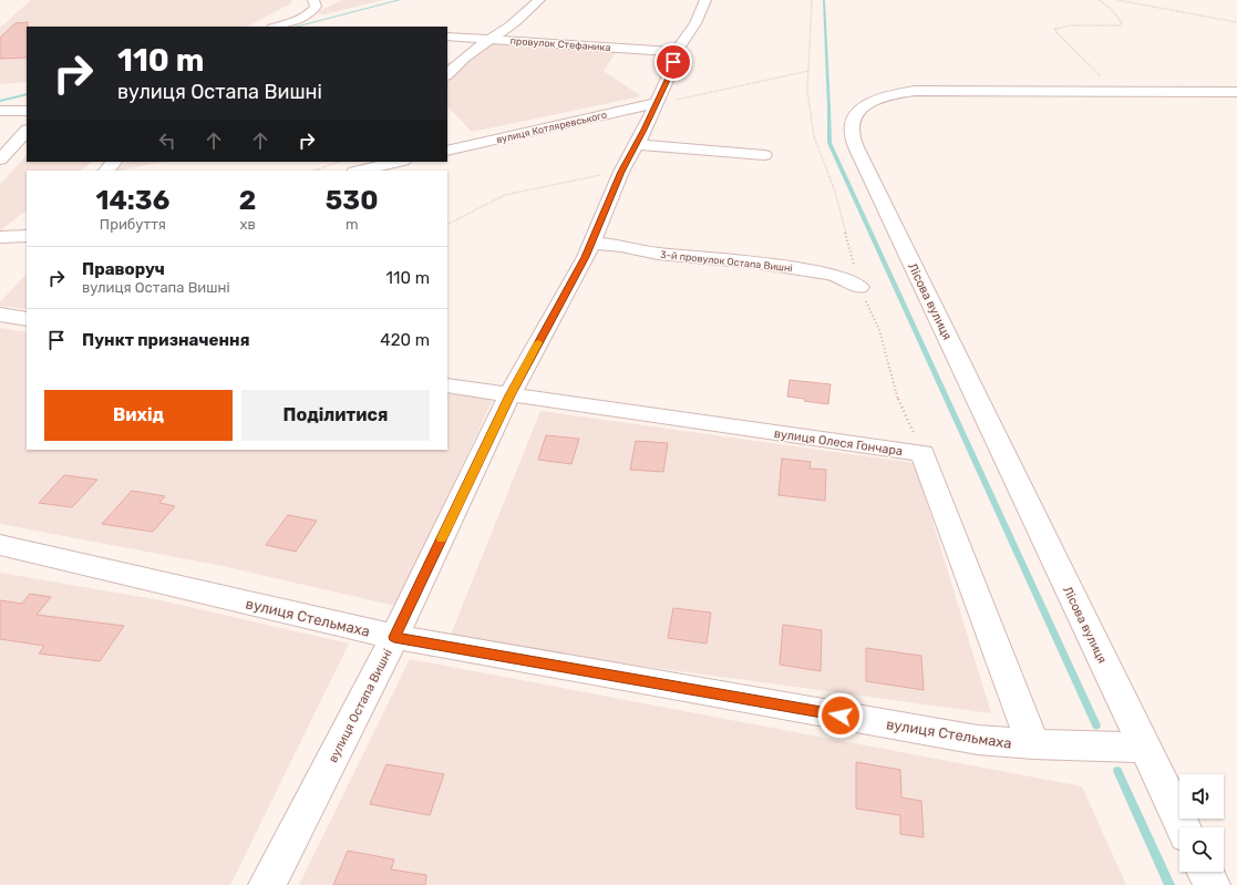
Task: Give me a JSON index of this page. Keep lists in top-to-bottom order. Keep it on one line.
{"streets":{"street":["провулок Стефаника","вулиця Котляревського","3-й провулок Остапа Вишні","Лісова вулиця","вулиця Олеся Гончара","вулиця Стельмаха","вулиця Остапа Вишні"]},"crossings":[["провулок Стефаника","вулиця Остапа Вишні"],["вулиця Котляревського","вулиця Остапа Вишні"],["3-й провулок Остапа Вишні","вулиця Остапа Вишні"],["Лісова вулиця","вулиця Стельмаха"],["вулиця Олеся Гончара","вулиця Остапа Вишні"],["вулиця Стельмаха","вулиця Остапа Вишні"]],"page":{"turn":["110 m","вулиця Остапа Вишні"],"eta":["14:36","Прибуття","2","хв","530","m"],"list":[{"name":"Праворуч","note":"вулиця Остапа Вишні","value":"110 m"},{"name":"Пункт призначення","value":"420 m"}],"buttons":["Вихід","Поділитися"]}}
